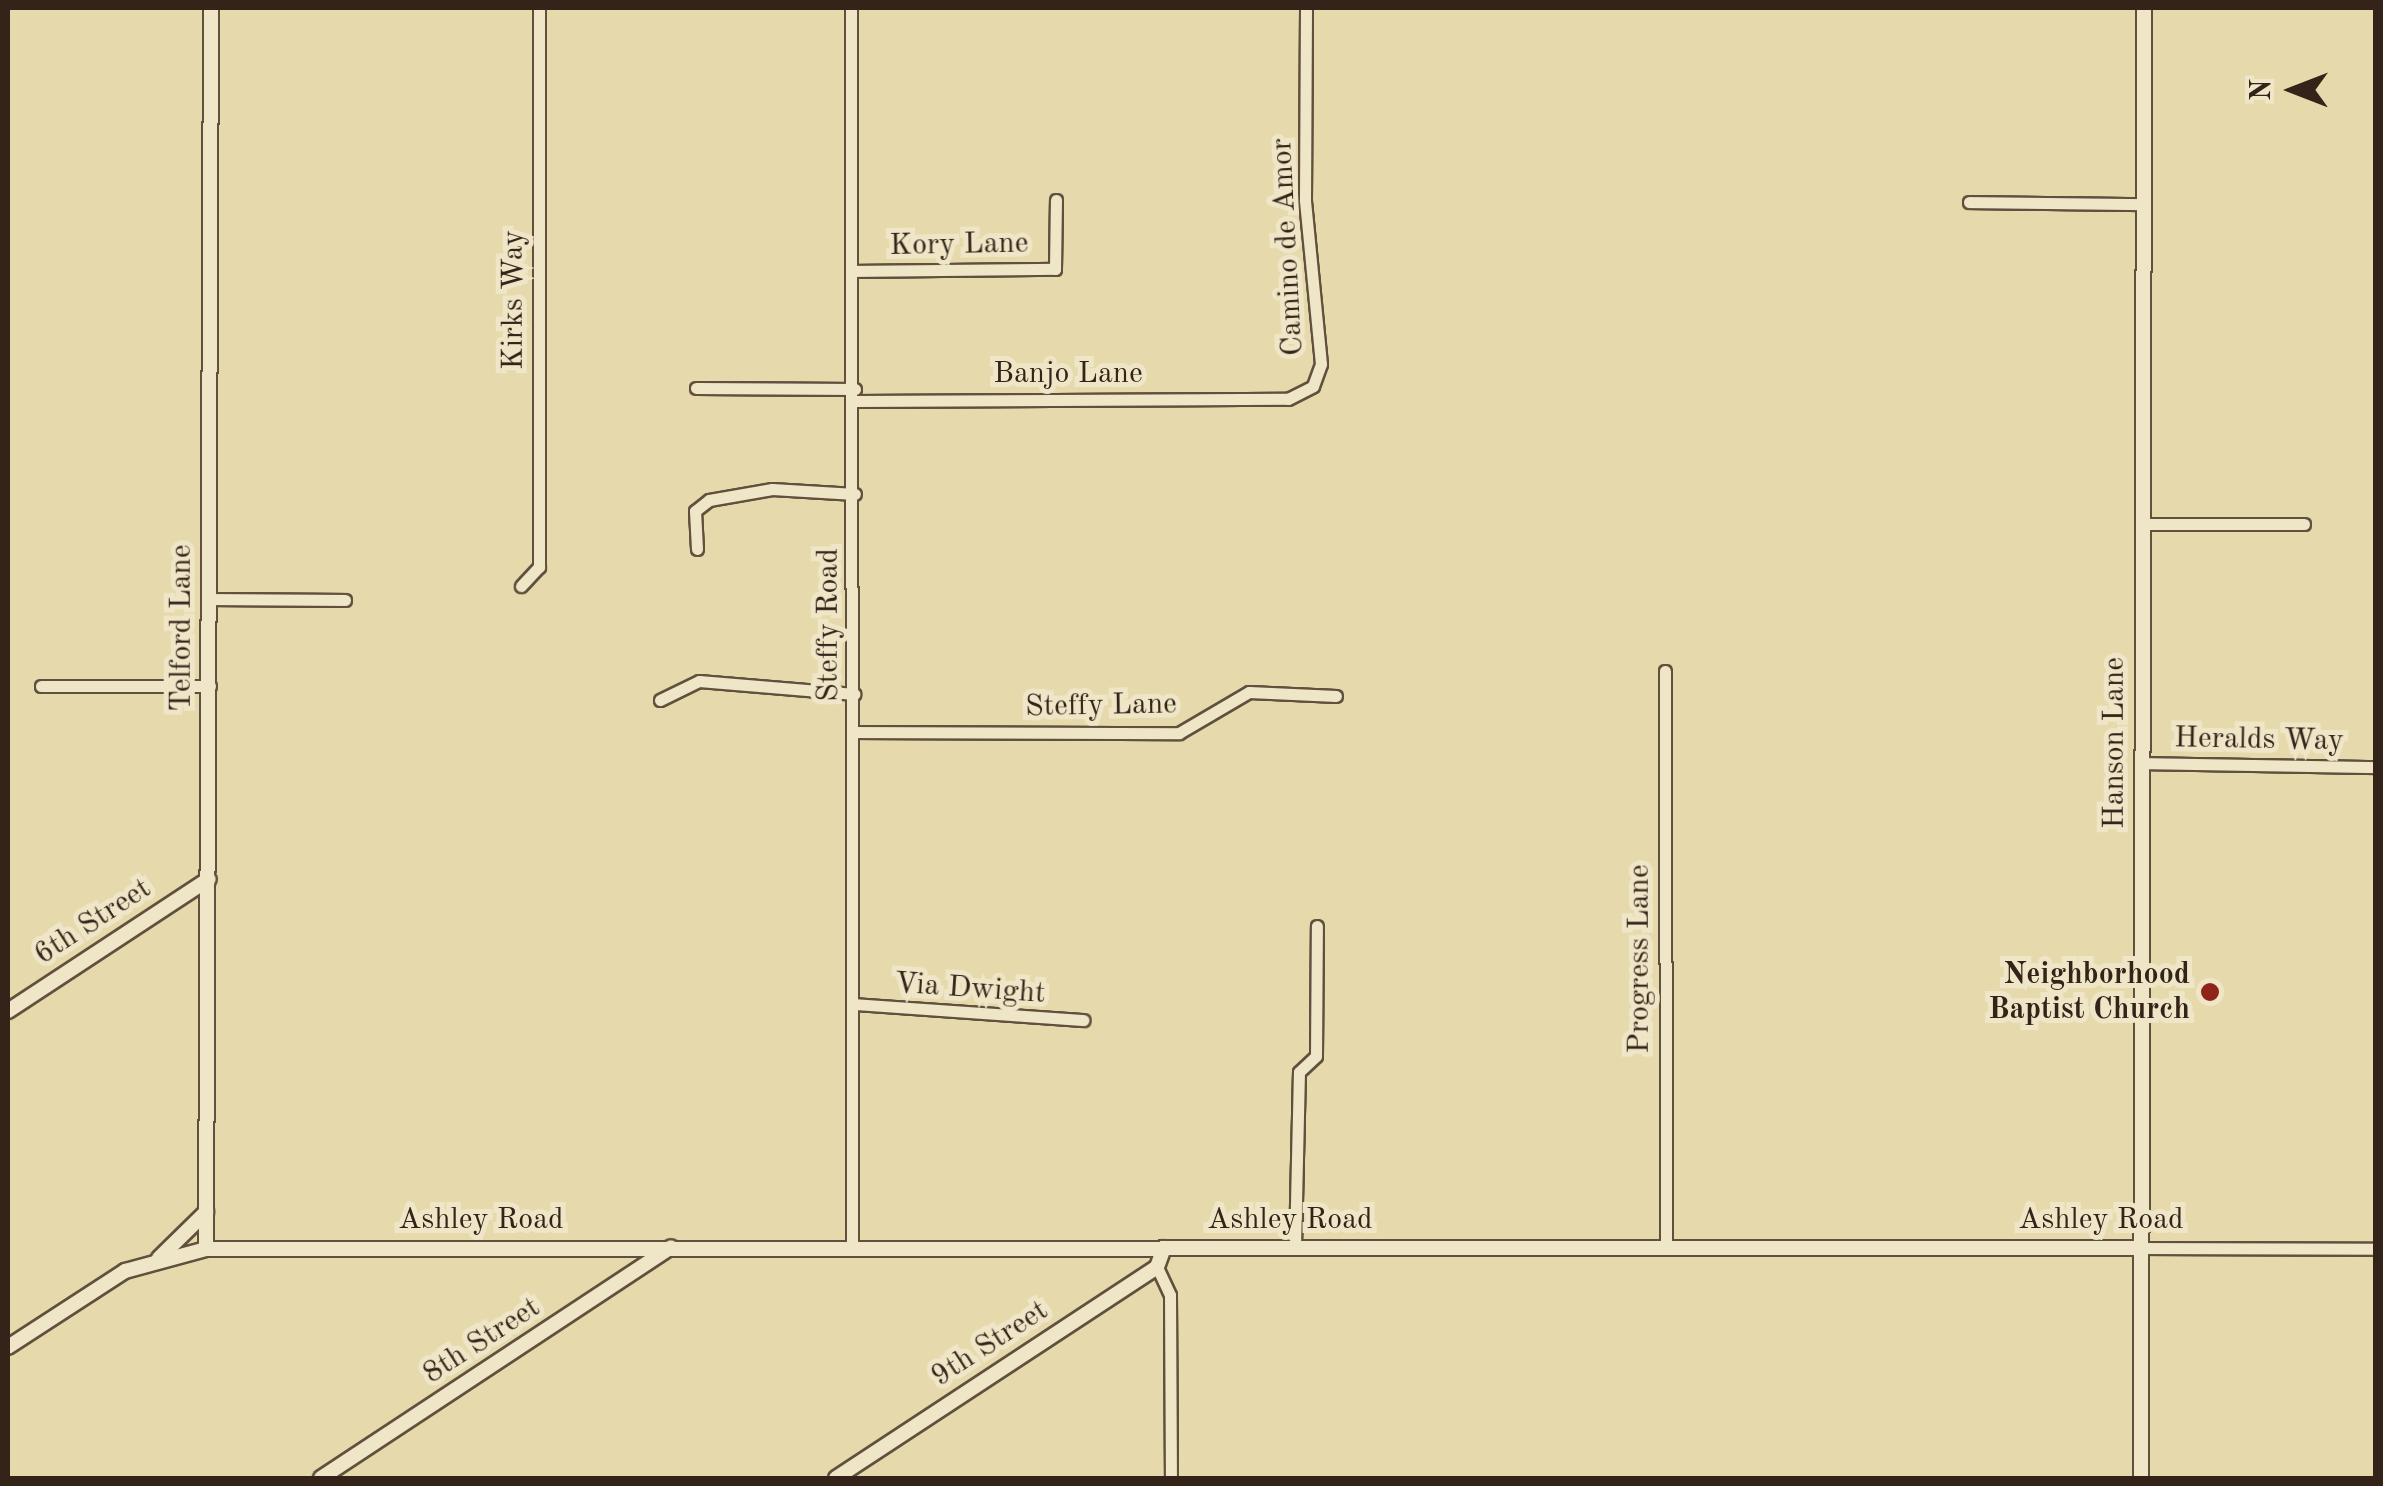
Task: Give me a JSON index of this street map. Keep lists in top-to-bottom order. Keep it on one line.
{"streets":{"street":["Kory Lane","Camino de Amor","Kirks Way","Banjo Lane","Steffy Road","Telford Lane","Steffy Lane","Heralds Way","Hanson Lane","6th Street","Progress Lane","Via Dwight","Ashley Road","8th Street","9th Street"]},"crossings":[["Kory Lane","Steffy Road"],["Camino de Amor","Banjo Lane"],["Banjo Lane","Steffy Road"],["Steffy Road","Steffy Lane"],["Steffy Road","Via Dwight"],["Steffy Road","Ashley Road"],["Telford Lane","6th Street"],["Telford Lane","Ashley Road"],["Heralds Way","Hanson Lane"],["Hanson Lane","Ashley Road"],["Progress Lane","Ashley Road"],["Ashley Road","8th Street"]],"places":["Neighborhood Baptist Church"],"north":"left"}
